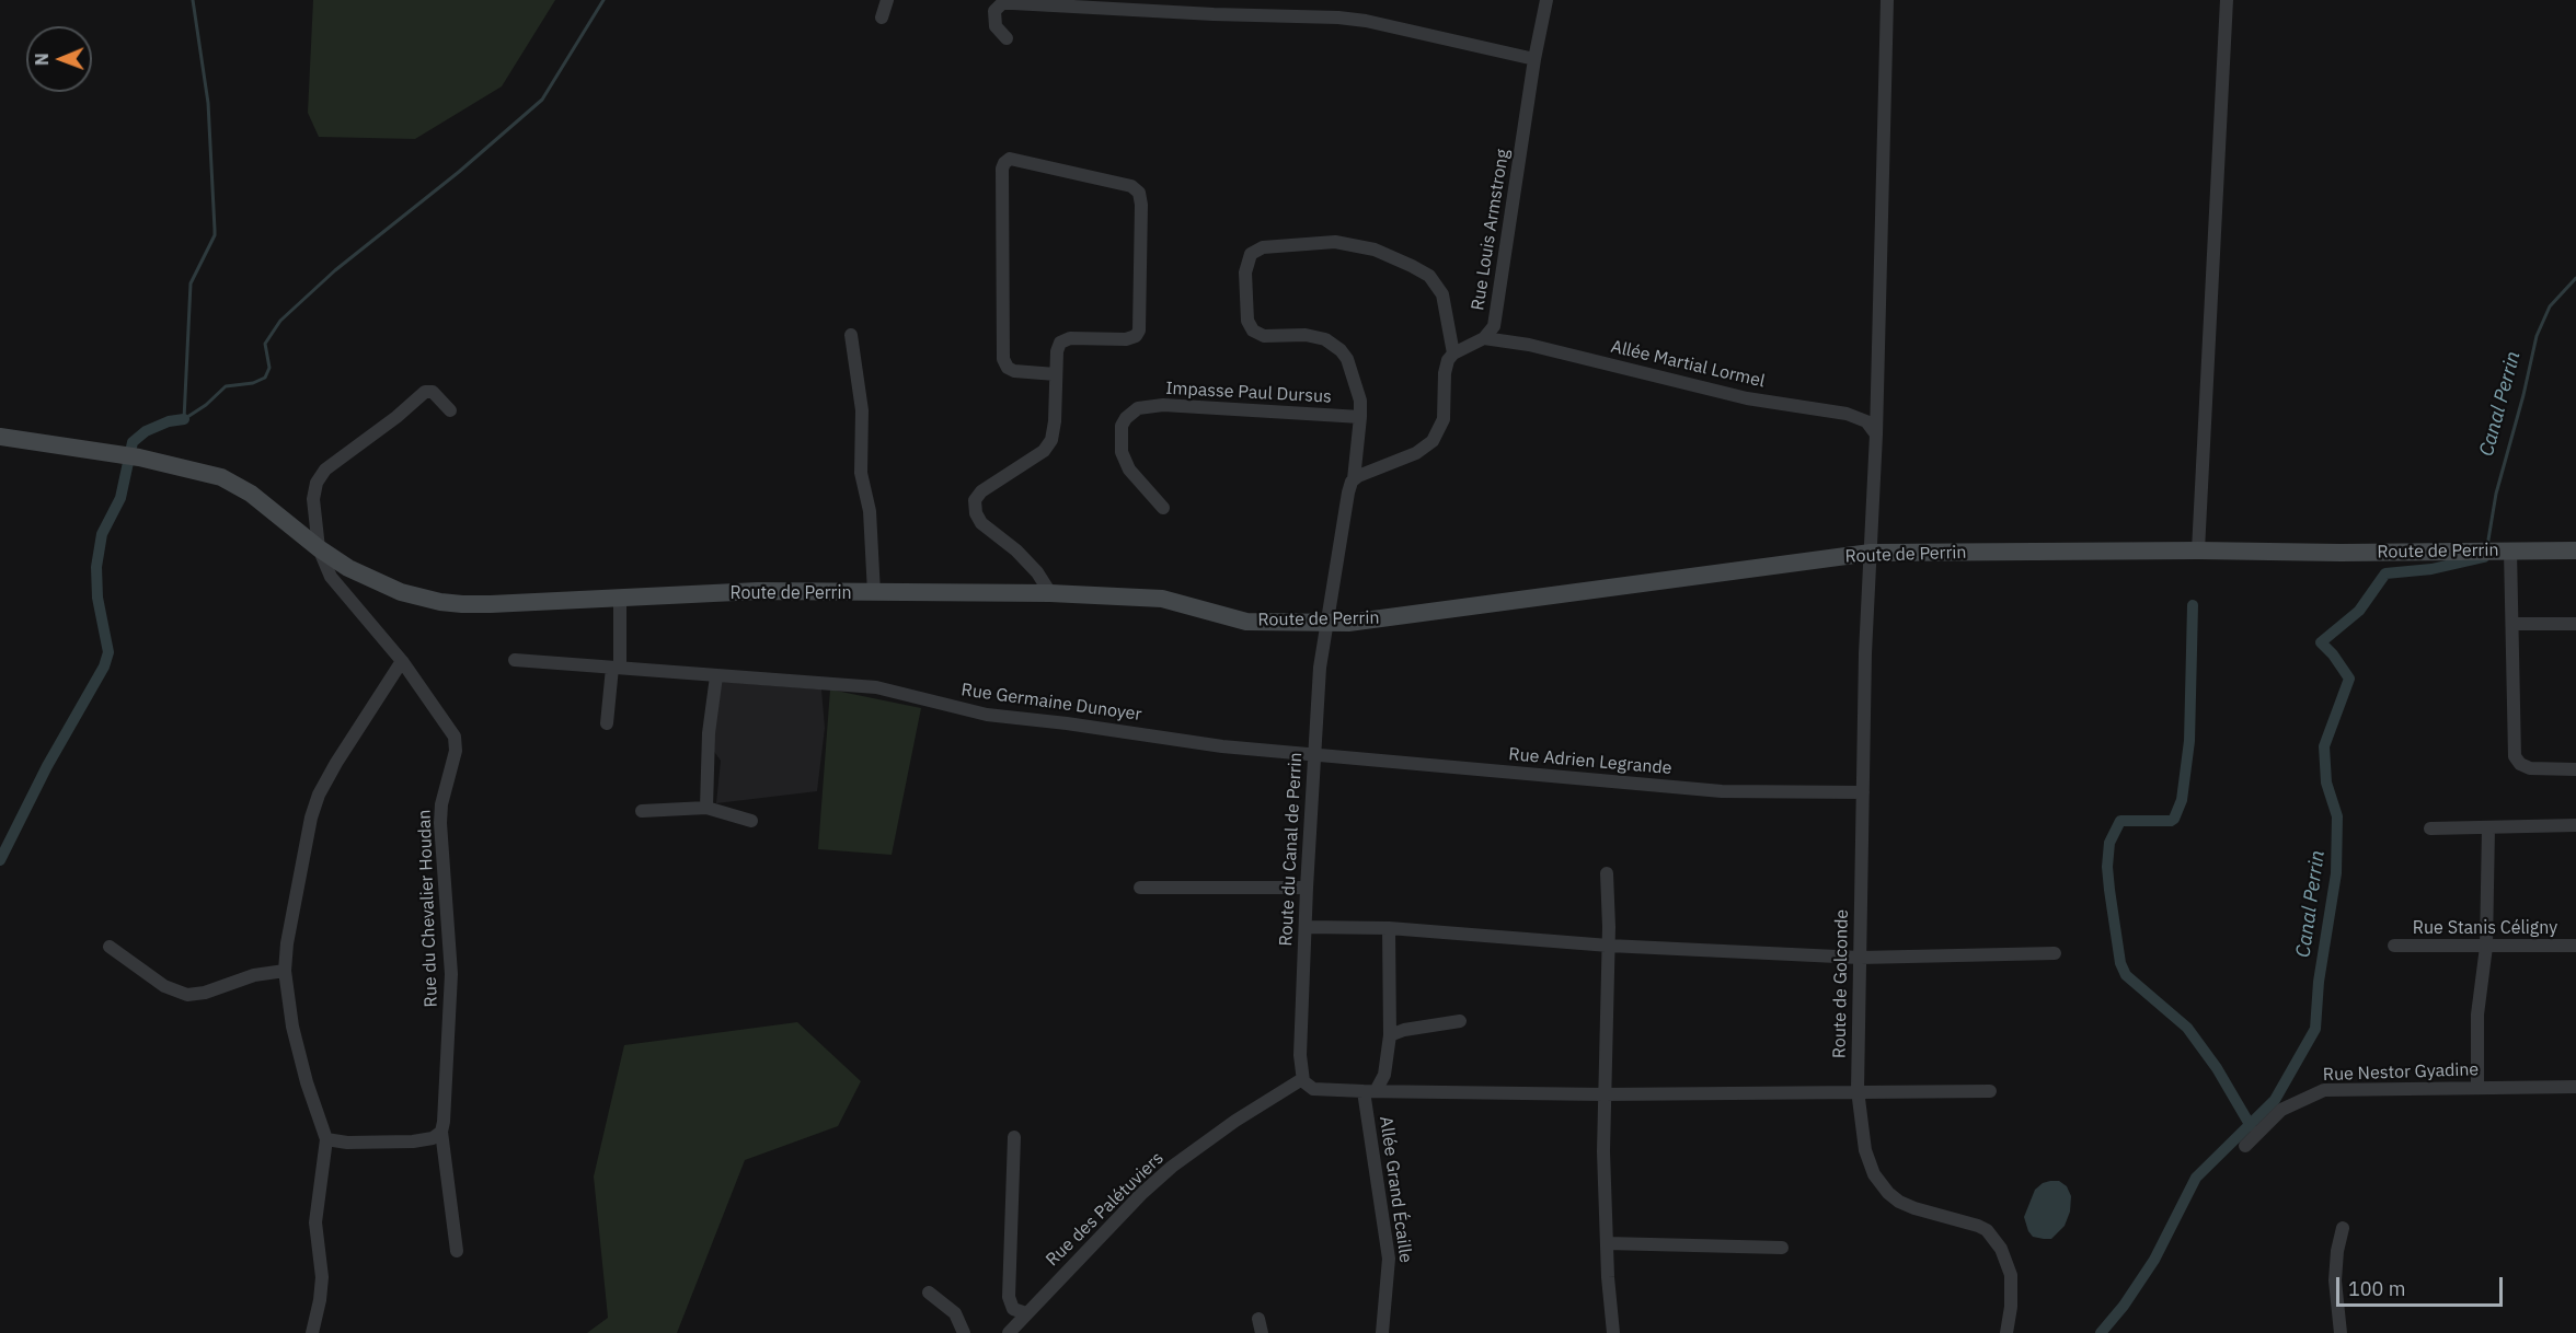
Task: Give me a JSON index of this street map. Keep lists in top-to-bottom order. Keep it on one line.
{"streets":{"main road":["Route de Perrin"],"street":["Rue Louis Armstrong","Allée Martial Lormel","Impasse Paul Dursus","Rue Germaine Dunoyer","Rue Adrien Legrande","Route du Canal de Perrin","Rue du Chevalier Houdan","Rue Stanis Céligny","Route de Golconde","Rue Nestor Gyadine","Allée Grand Écaille","Rue des Palétuviers"]},"crossings":[["Rue Louis Armstrong","Allée Martial Lormel"],["Allée Martial Lormel","Route de Golconde"],["Route de Perrin","Route du Canal de Perrin"],["Route de Perrin","Rue du Chevalier Houdan"],["Route de Perrin","Route de Golconde"],["Rue Germaine Dunoyer","Rue Adrien Legrande"],["Rue Germaine Dunoyer","Route du Canal de Perrin"],["Rue Adrien Legrande","Route du Canal de Perrin"],["Rue Adrien Legrande","Route de Golconde"],["Route du Canal de Perrin","Rue des Palétuviers"]],"water":["Canal Perrin"],"scale_bar":"100 m","north":"left"}
